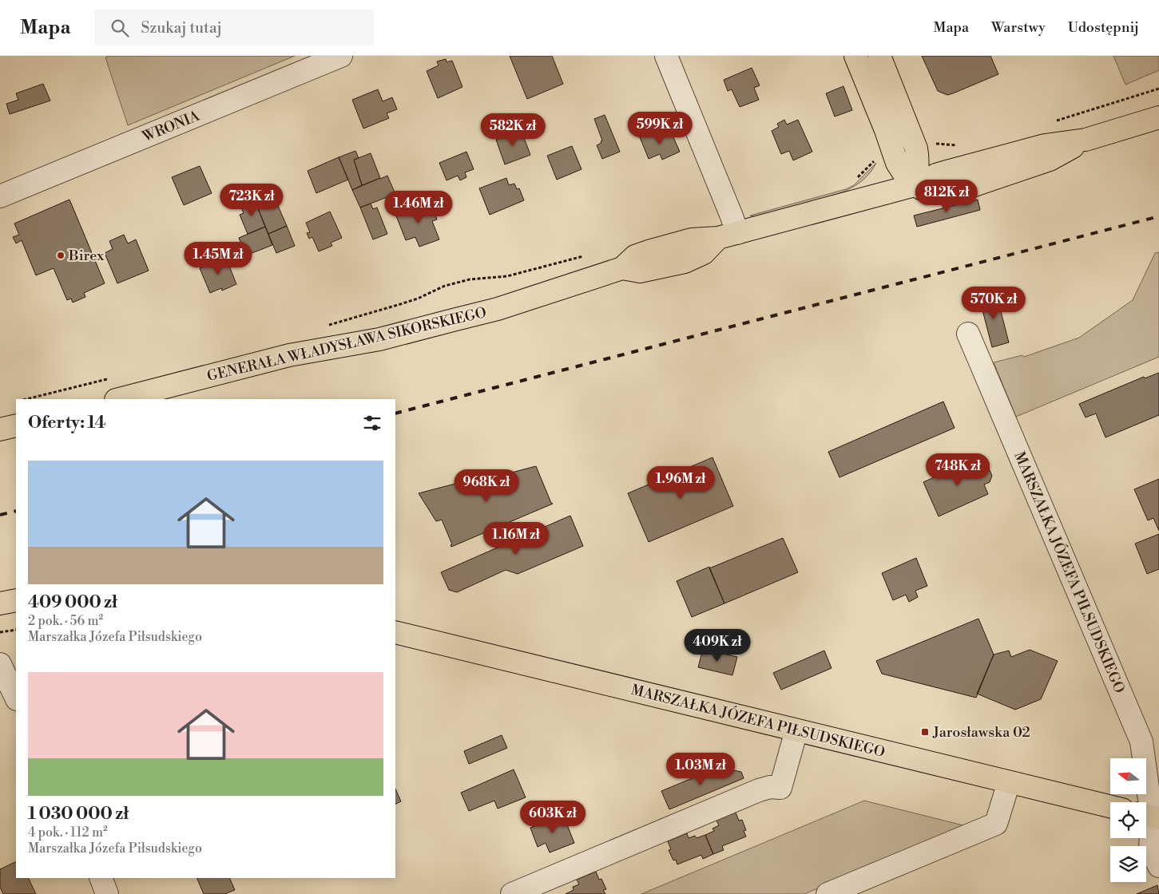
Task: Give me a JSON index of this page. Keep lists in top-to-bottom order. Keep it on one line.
{"streets":{"main road":["GENERAŁA WŁADYSŁAWA SIKORSKIEGO","MARSZAŁKA JÓZEFA PIŁSUDSKIEGO"],"street":["WRONIA"]},"places":{"other":["Birex"],"transit":["Jarosławska 02"]},"north":"left","page":{"header":"Mapa","search":"Szukaj tutaj","nav":["Mapa","Warstwy","Udostępnij"],"price":["599K zł","582K zł","812K zł","723K zł","1.46M zł","1.45M zł","570K zł","748K zł","1.96M zł","968K zł","1.16M zł","409K zł","1.03M zł","603K zł"],"heading":"Oferty: 14","list":[{"name":"409 000 zł","note":"2 pok. · 56 m² · Marszałka Józefa Piłsudskiego"},{"name":"1 030 000 zł","note":"4 pok. · 112 m² · Marszałka Józefa Piłsudskiego"}]}}
